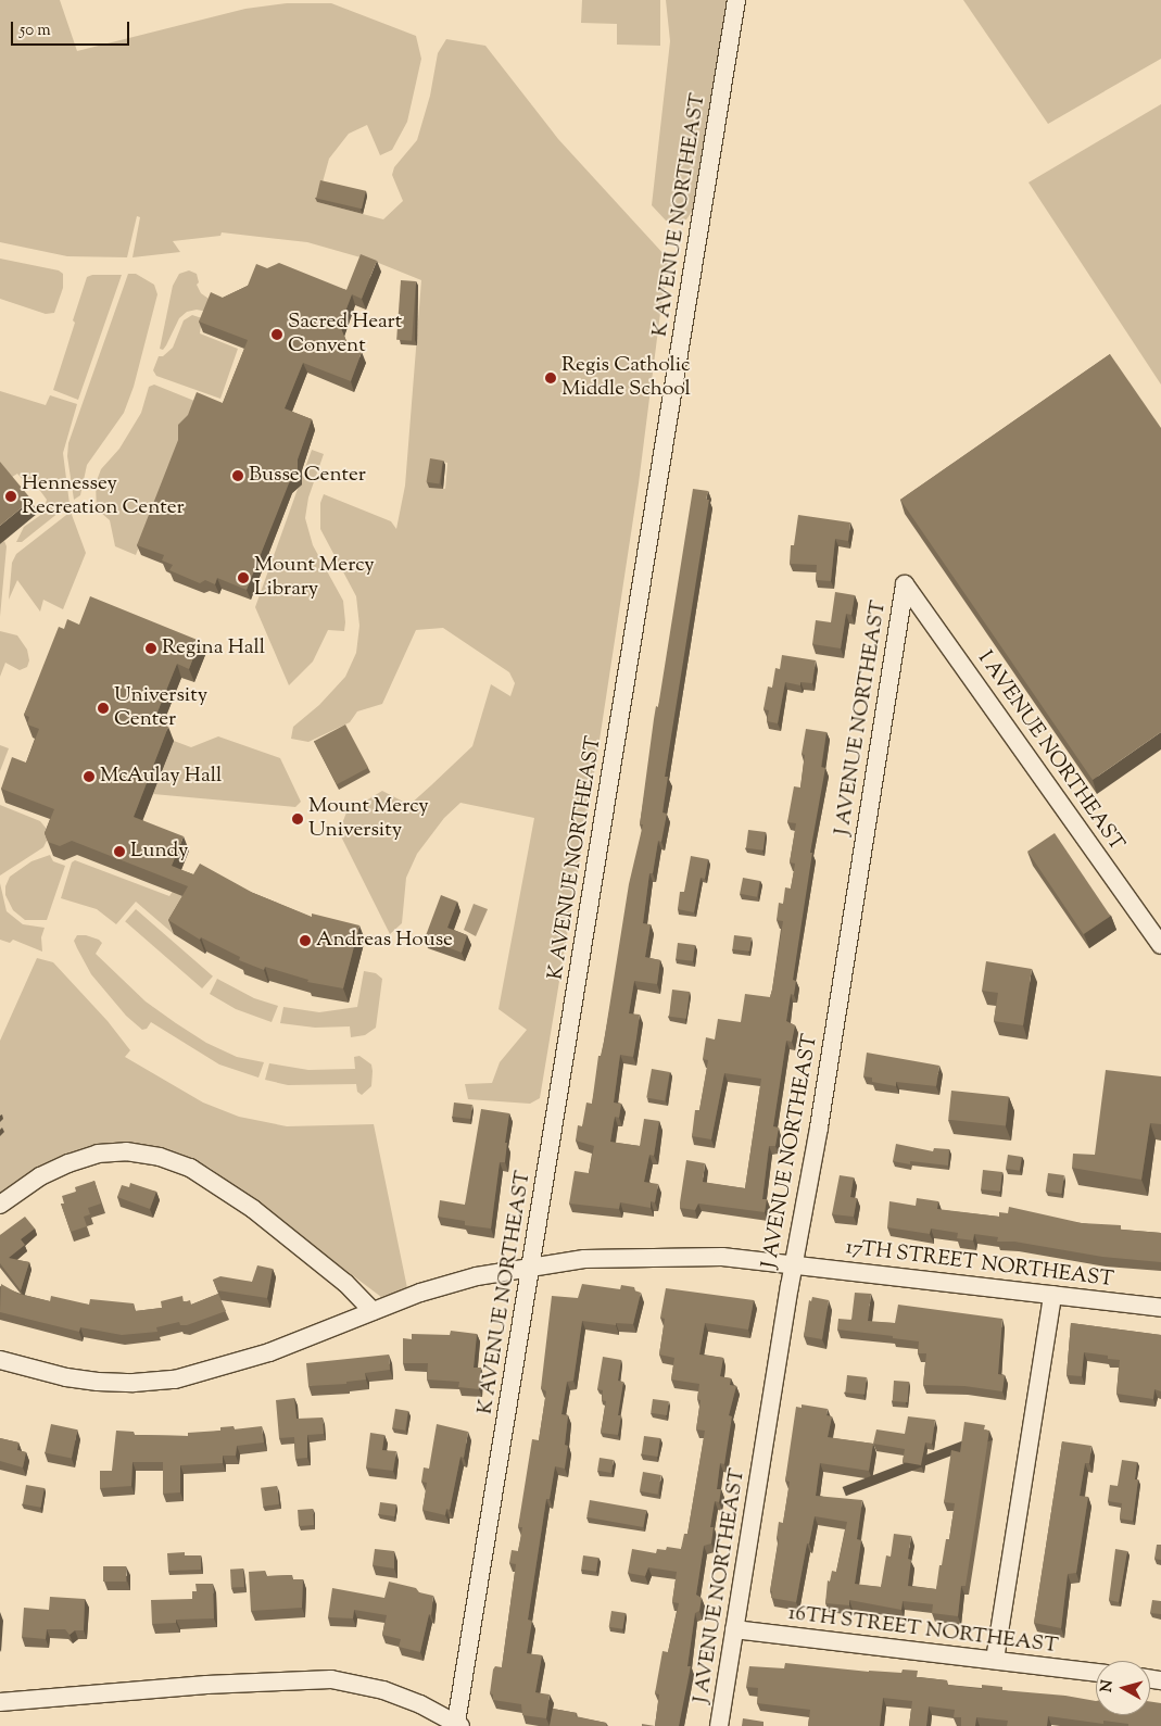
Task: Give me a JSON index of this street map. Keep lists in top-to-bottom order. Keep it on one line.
{"streets":{"street":["K AVENUE NORTHEAST","J AVENUE NORTHEAST","I AVENUE NORTHEAST","17TH STREET NORTHEAST","16TH STREET NORTHEAST"]},"crossings":[["K AVENUE NORTHEAST","17TH STREET NORTHEAST"],["J AVENUE NORTHEAST","I AVENUE NORTHEAST"],["J AVENUE NORTHEAST","17TH STREET NORTHEAST"],["J AVENUE NORTHEAST","16TH STREET NORTHEAST"]],"places":["Sacred Heart Convent","Regis Catholic Middle School","Busse Center","Hennessey Recreation Center","Mount Mercy Library","Regina Hall","University Center","McAulay Hall","Mount Mercy University","Lundy","Andreas House"],"scale_bar":"50 m","north":"left"}
